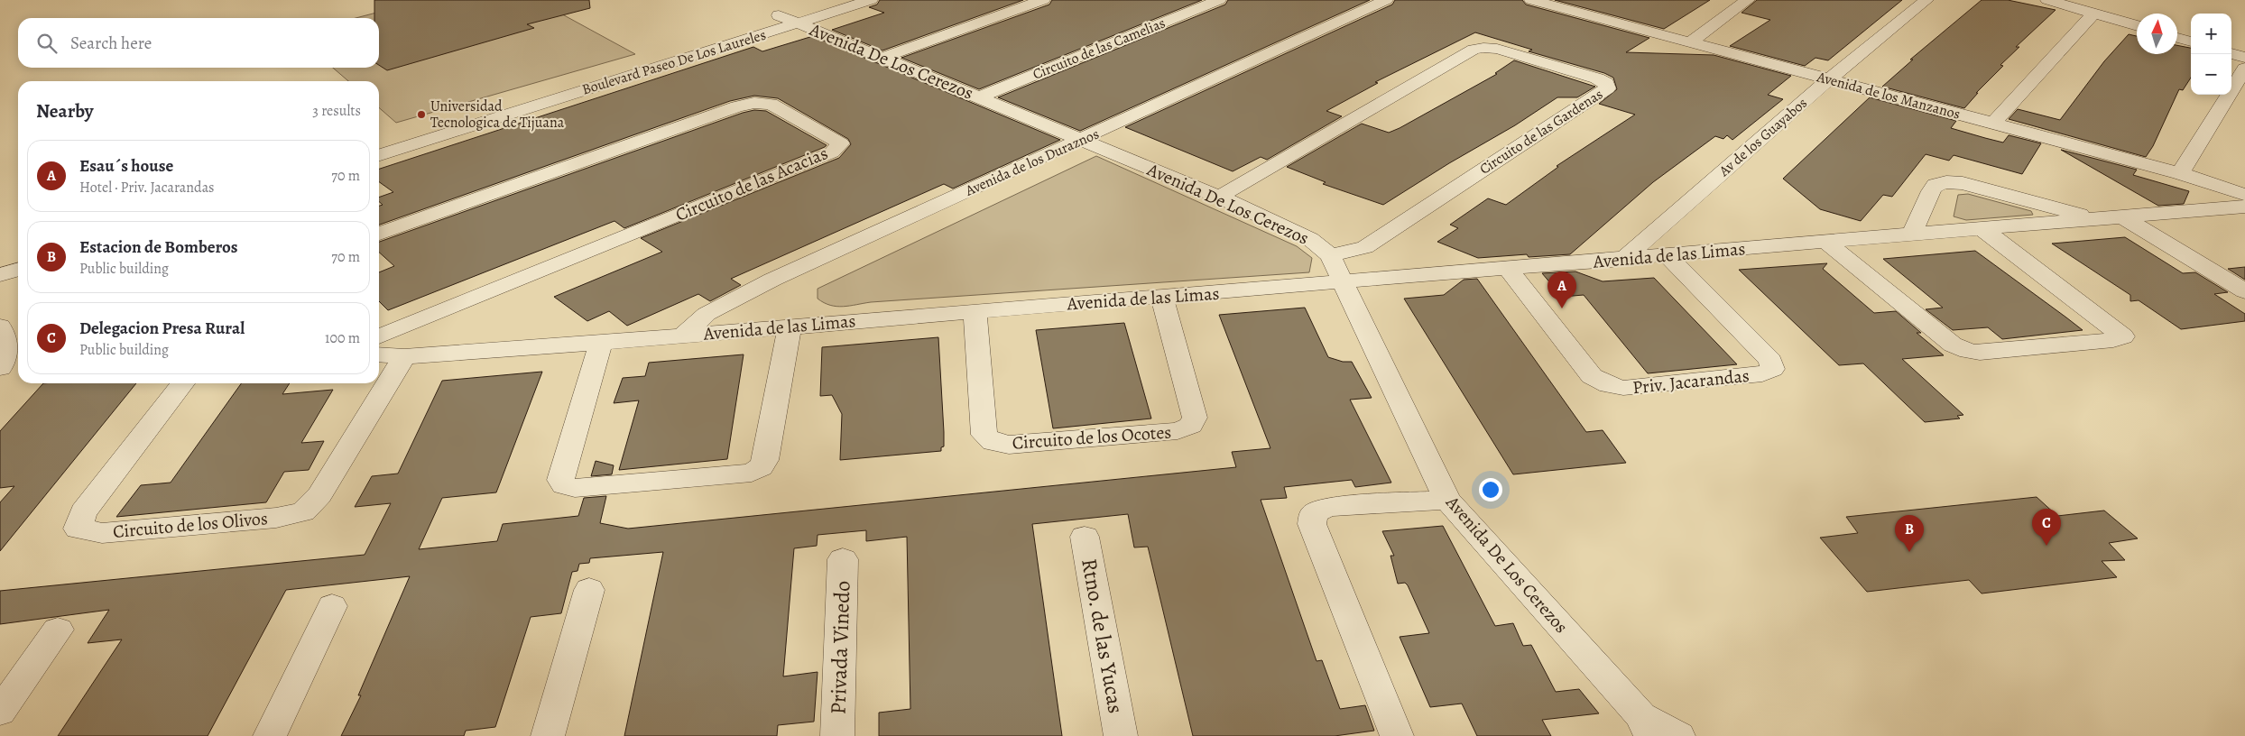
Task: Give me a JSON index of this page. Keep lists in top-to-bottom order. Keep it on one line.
{"streets":{"street":["Circuito de las Camelias","Avenida De Los Cerezos","Boulevard Paseo De Los Laureles","Avenida de los Manzanos","Circuito de las Gardenas","Av de los Guayabos","Avenida de los Duraznos","Circuito de las Acacias","Avenida de las Limas","Priv. Jacarandas","Circuito de los Ocotes","Circuito de los Olivos","Rtno. de las Yucas","Privada Vinedo"]},"crossings":[["Circuito de las Camelias","Avenida De Los Cerezos"],["Avenida De Los Cerezos","Boulevard Paseo De Los Laureles"],["Avenida De Los Cerezos","Circuito de las Gardenas"],["Avenida De Los Cerezos","Avenida de los Duraznos"],["Avenida De Los Cerezos","Avenida de las Limas"],["Avenida de los Manzanos","Av de los Guayabos"],["Av de los Guayabos","Avenida de las Limas"],["Avenida de los Duraznos","Avenida de las Limas"],["Avenida de las Limas","Priv. Jacarandas"],["Avenida de las Limas","Circuito de los Ocotes"],["Avenida de las Limas","Circuito de los Olivos"]],"places":["Universidad Tecnologica de Tijuana"],"north":"top","page":{"map_buttons":["+","−"],"search":"Search here","heading":["Nearby","3 results"],"list":[{"mark":"A","name":"Esau´s house","note":"Hotel · Priv. Jacarandas","value":"70 m"},{"mark":"B","name":"Estacion de Bomberos","note":"Public building","value":"70 m"},{"mark":"C","name":"Delegacion Presa Rural","note":"Public building","value":"100 m"}],"pins":["A","C","B"]}}
